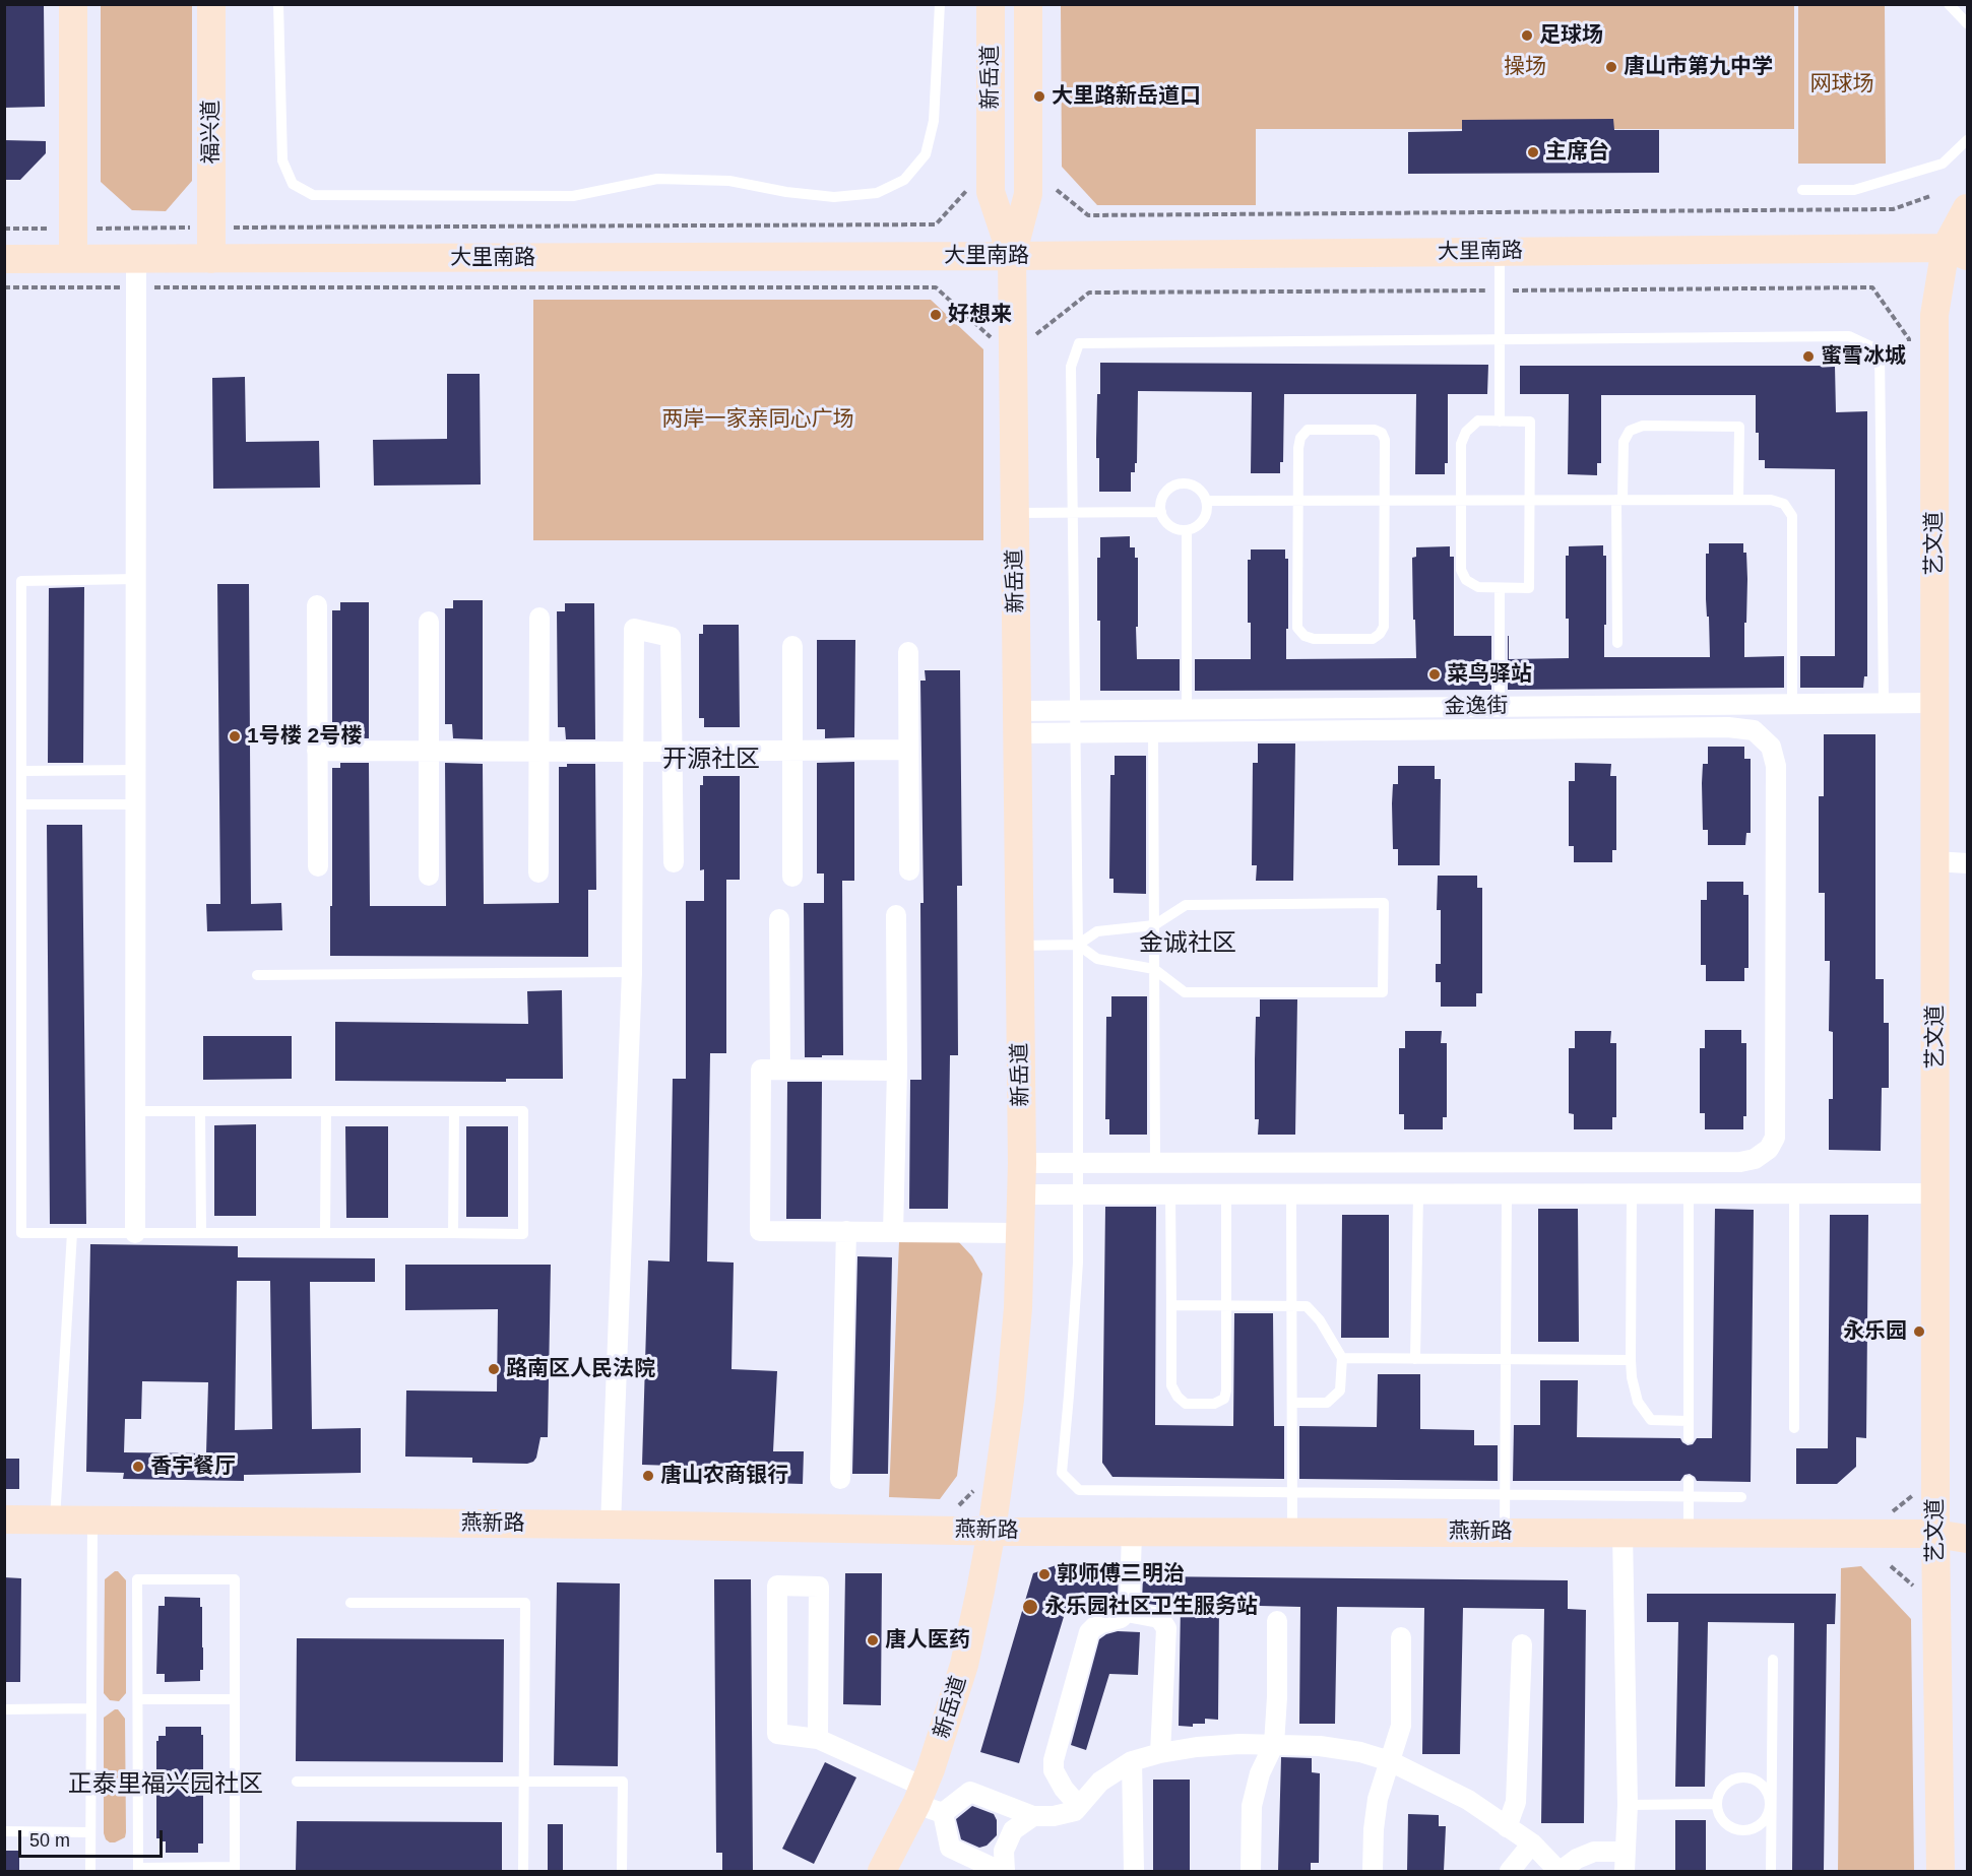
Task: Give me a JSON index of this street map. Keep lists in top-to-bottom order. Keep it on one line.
{"streets":{"main road":["新岳道","福兴道","大里南路","艺文道","燕新路"],"street":["金逸街"]},"crossings":[["新岳道","大里南路"],["新岳道","金逸街"],["新岳道","燕新路"],["福兴道","大里南路"],["大里南路","艺文道"],["艺文道","金逸街"],["艺文道","燕新路"]],"districts":["开源社区","金诚社区","正泰里福兴园社区"],"parks":["操场","网球场","两岸一家亲同心广场"],"places":["足球场","唐山市第九中学","大里路新岳道口","主席台","好想来","蜜雪冰城","菜鸟驿站","1号楼 2号楼","永乐园","路南区人民法院","香宇餐厅","唐山农商银行","郭师傅三明治","永乐园社区卫生服务站","唐人医药"],"scale_bar":"50 m"}
